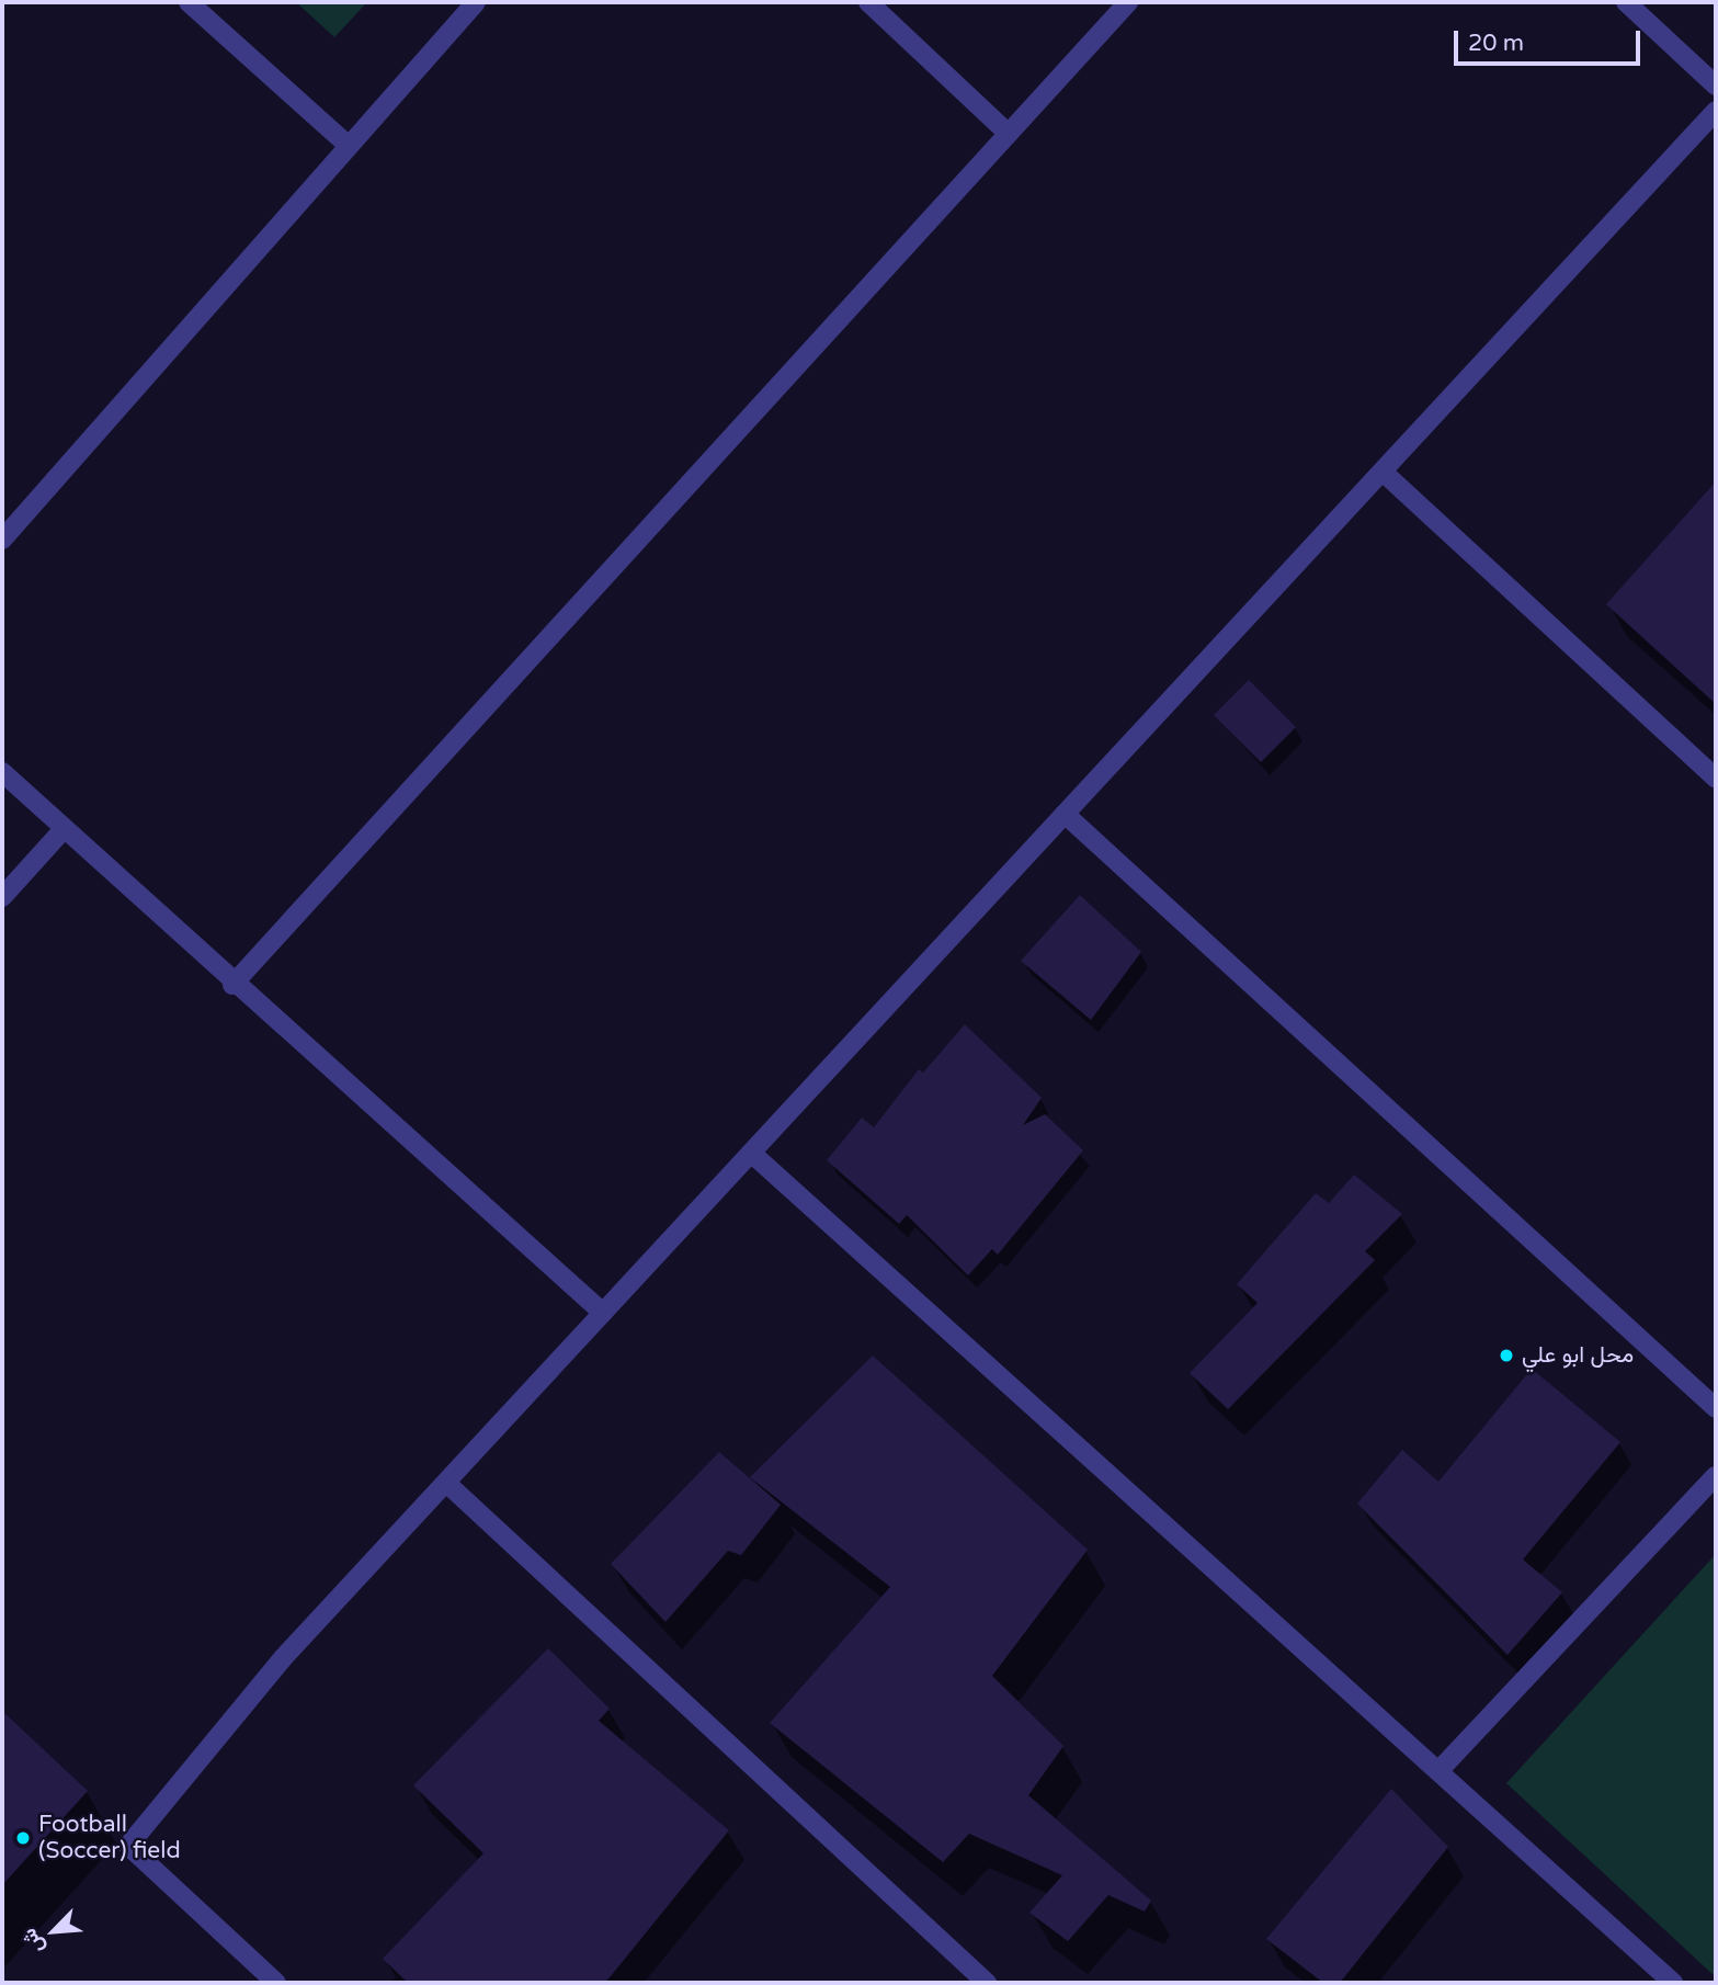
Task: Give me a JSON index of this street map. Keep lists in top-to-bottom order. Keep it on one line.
{"places":["محل ابو علي","Football (Soccer) field"],"scale_bar":"20 m","north":"bottom left"}
